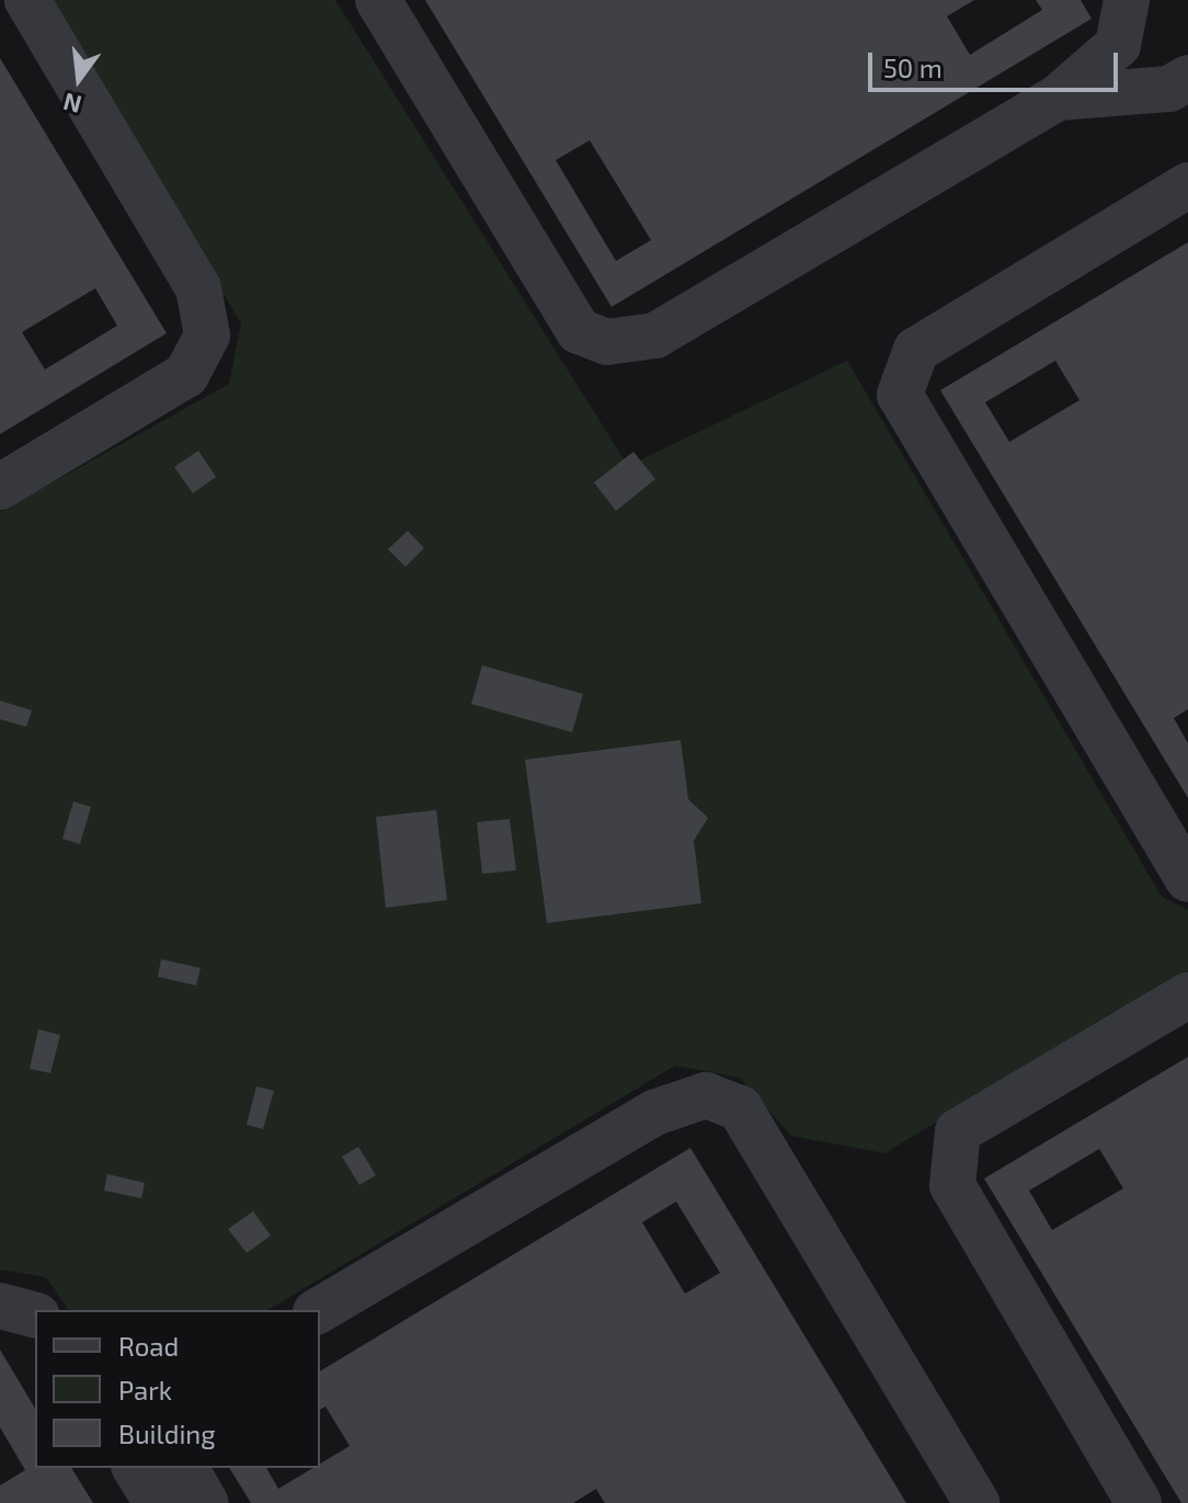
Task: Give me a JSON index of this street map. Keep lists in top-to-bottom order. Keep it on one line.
{"legend":["Road","Park","Building"],"scale_bar":"50 m","north":"bottom"}
